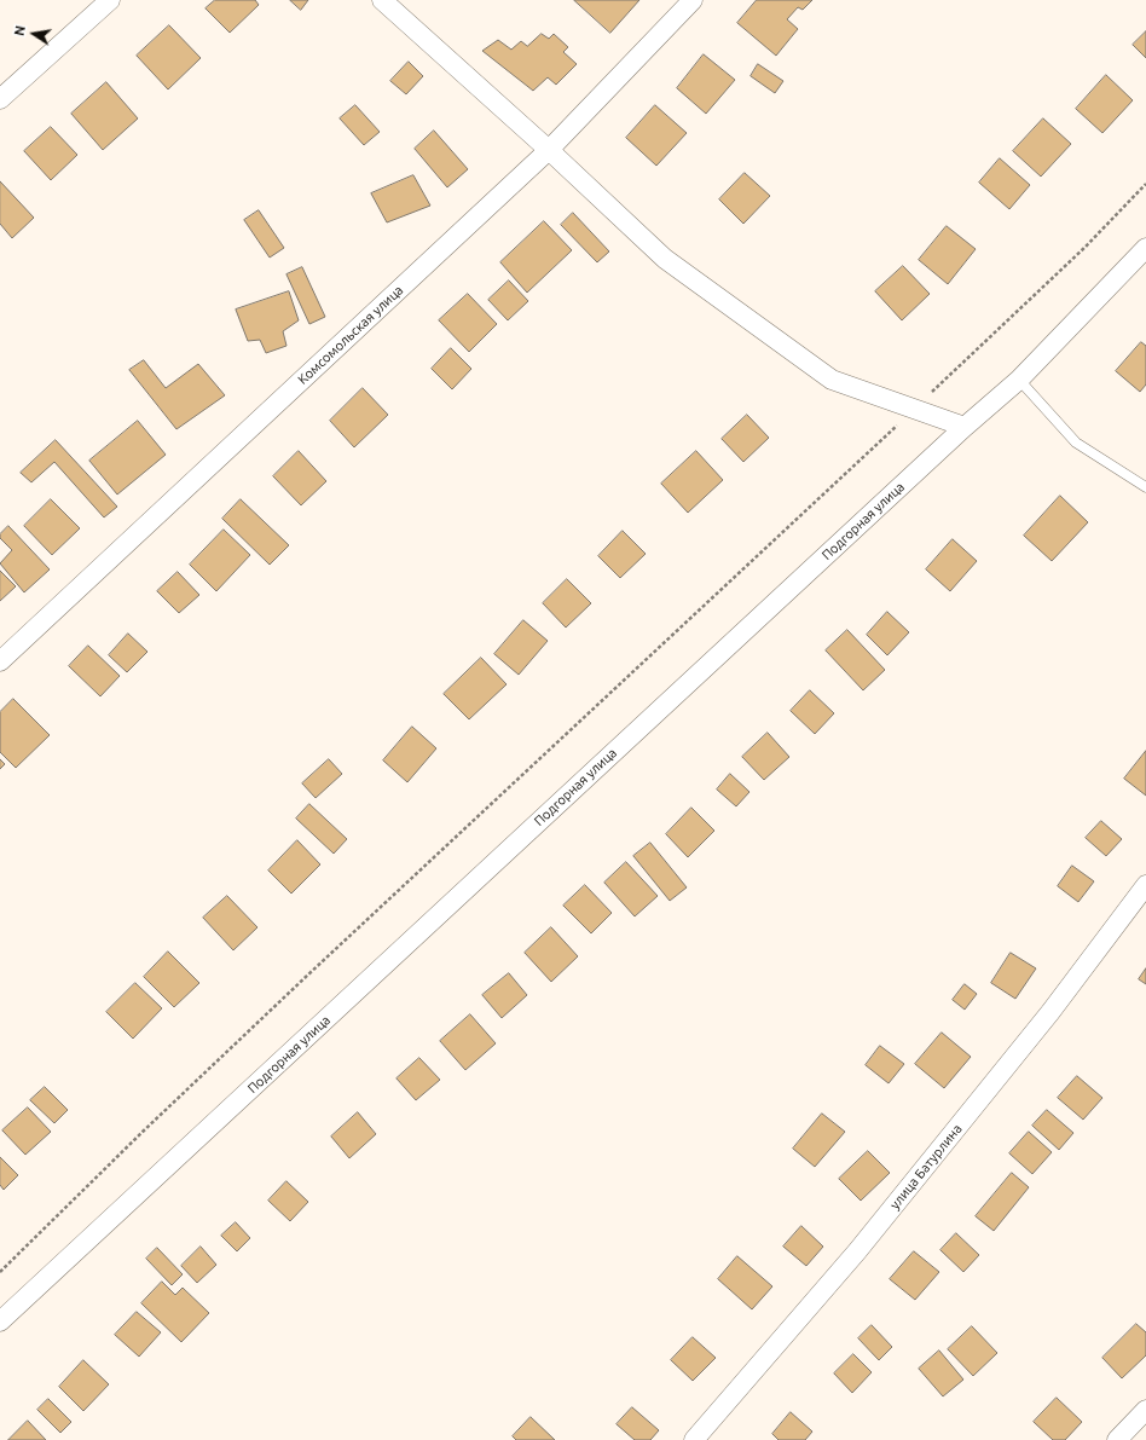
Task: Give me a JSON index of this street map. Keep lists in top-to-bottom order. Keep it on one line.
{"streets":{"street":["Комсомольская улица","Подгорная улица","улица Батурлина"]},"north":"left"}
